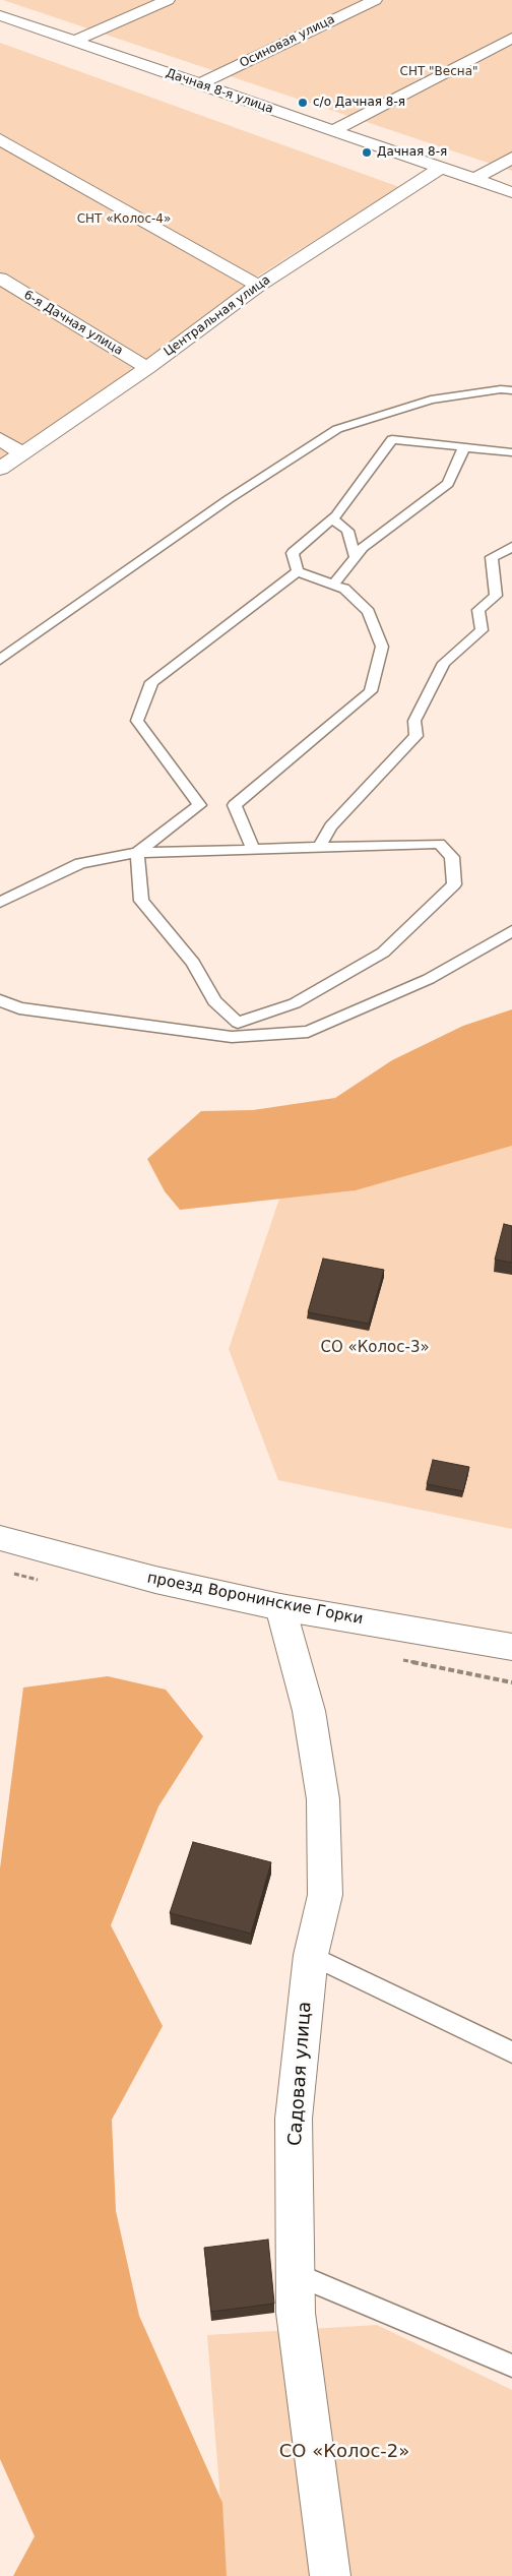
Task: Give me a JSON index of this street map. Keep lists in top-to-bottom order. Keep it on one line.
{"streets":{"street":["Осиновая улица","Дачная 8-я улица","Центральная улица","6-я Дачная улица","проезд Воронинские Горки","Садовая улица"]},"crossings":[["Осиновая улица","Дачная 8-я улица"],["Дачная 8-я улица","Центральная улица"],["Центральная улица","6-я Дачная улица"],["проезд Воронинские Горки","Садовая улица"]],"parks":["СНТ \"Весна\"","СНТ «Колос-4»","СО «Колос-3»","СО «Колос-2»"],"places":["с/о Дачная 8-я","Дачная 8-я"]}
